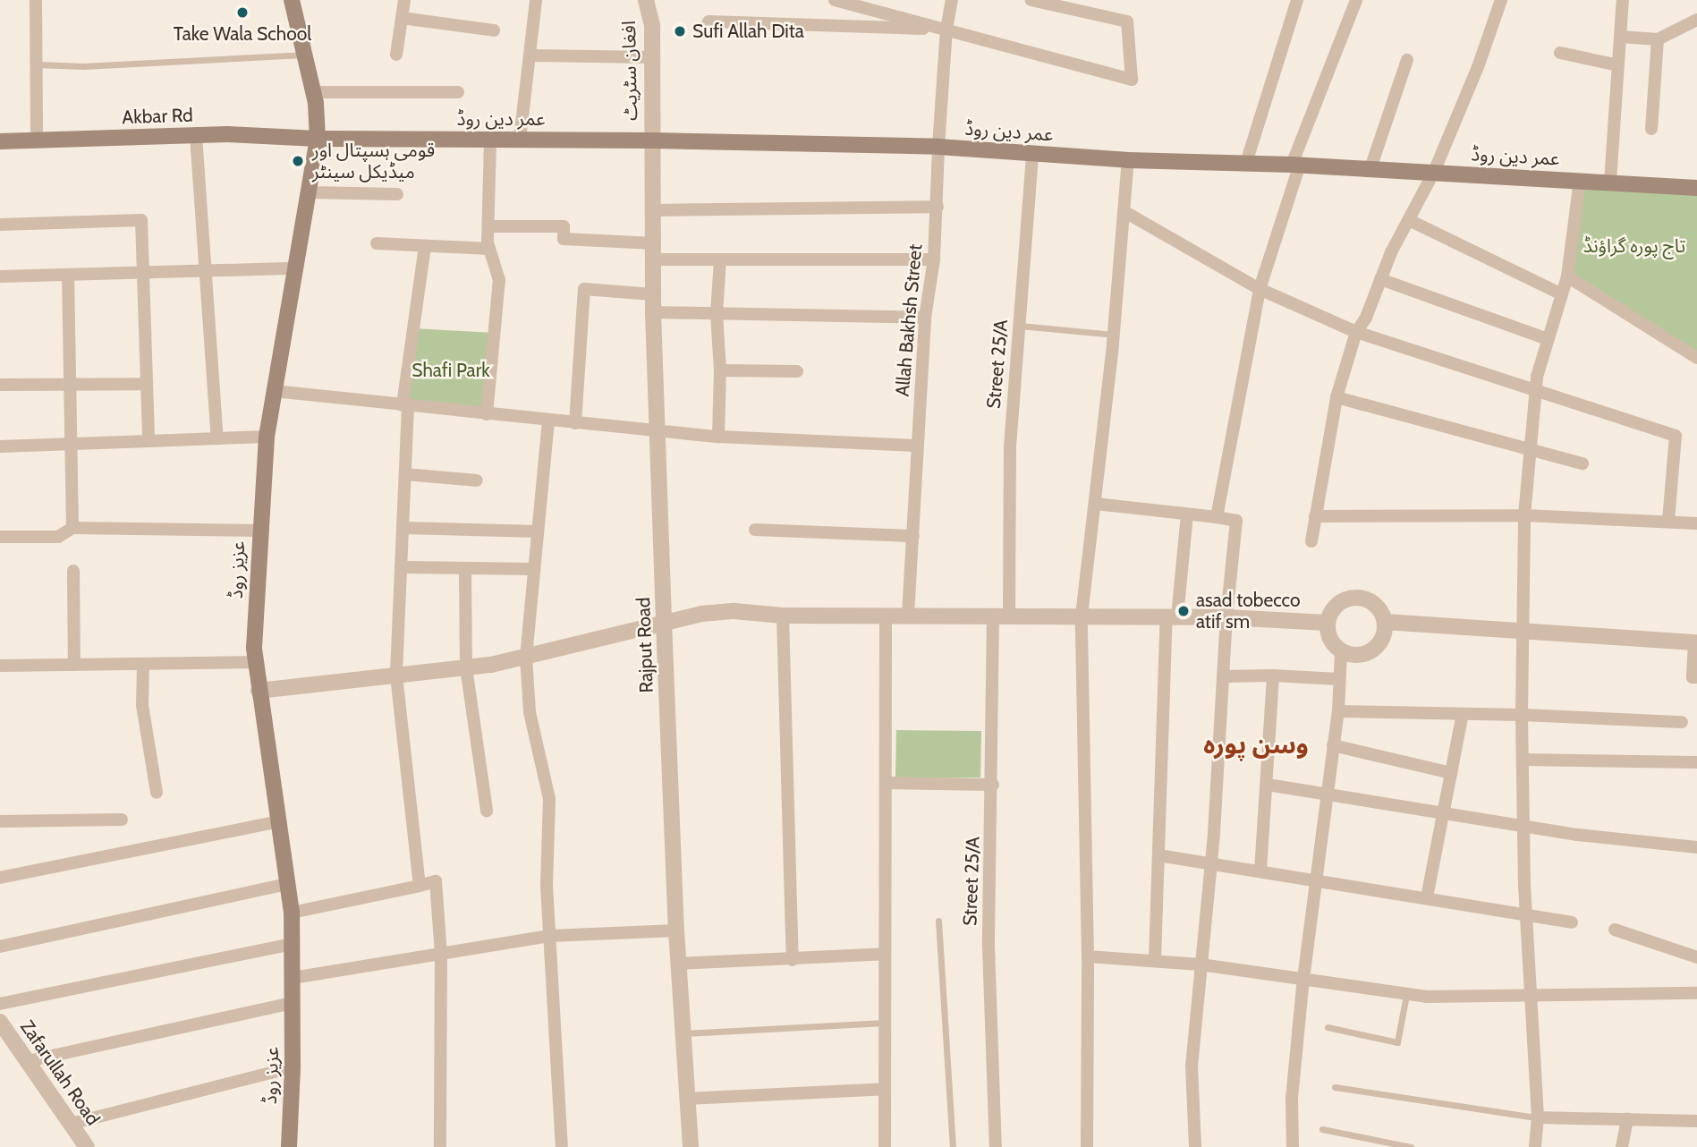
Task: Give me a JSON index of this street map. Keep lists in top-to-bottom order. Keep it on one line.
{"streets":{"main road":["Akbar Rd","عمر دین روڈ","عزیز روڈ"],"street":["افغان سٹریٹ","Allah Bakhsh Street","Street 25/A","Rajput Road","Zafarullah Road"]},"crossings":[["افغان سٹریٹ","عمر دین روڈ"],["افغان سٹریٹ","Rajput Road"],["Akbar Rd","عمر دین روڈ"],["Akbar Rd","عزیز روڈ"],["عمر دین روڈ","Allah Bakhsh Street"],["عمر دین روڈ","Street 25/A"],["عمر دین روڈ","عزیز روڈ"],["عمر دین روڈ","Rajput Road"]],"districts":["وسن پورہ"],"parks":["تاج پورہ گراؤنڈ","Shafi Park"],"places":["Take Wala School","Sufi Allah Dita","قومی ہسپتال اور میڈیکل سینٹر","asad tobecco atif sm"]}
